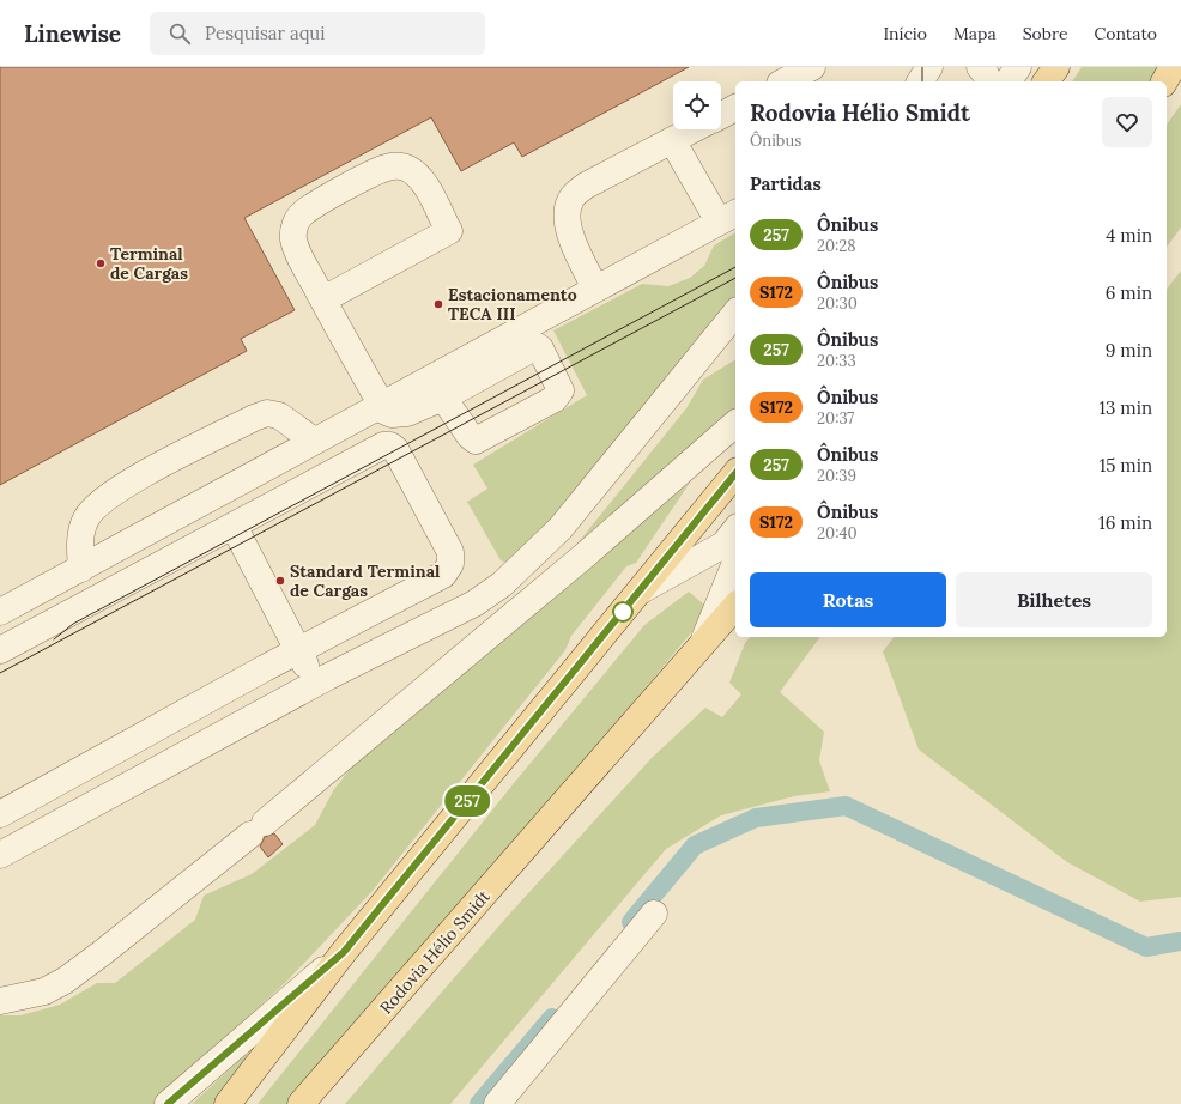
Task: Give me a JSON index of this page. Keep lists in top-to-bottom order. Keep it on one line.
{"streets":{"main road":["Rodovia Hélio Smidt"]},"places":["Terminal de Cargas","Estacionamento TECA III","Standard Terminal de Cargas"],"lines":["bus line 257"],"page":{"header":"Linewise","search":"Pesquisar aqui","nav":["Início","Mapa","Sobre","Contato"],"on_map":"257","heading":[["Rodovia Hélio Smidt","Ônibus"],"Partidas"],"list":[{"mark":"257","name":"Ônibus","note":"20:28","value":"4 min"},{"mark":"S172","name":"Ônibus","note":"20:30","value":"6 min"},{"mark":"257","name":"Ônibus","note":"20:33","value":"9 min"},{"mark":"S172","name":"Ônibus","note":"20:37","value":"13 min"},{"mark":"257","name":"Ônibus","note":"20:39","value":"15 min"},{"mark":"S172","name":"Ônibus","note":"20:40","value":"16 min"}],"buttons":["Rotas","Bilhetes"]}}
